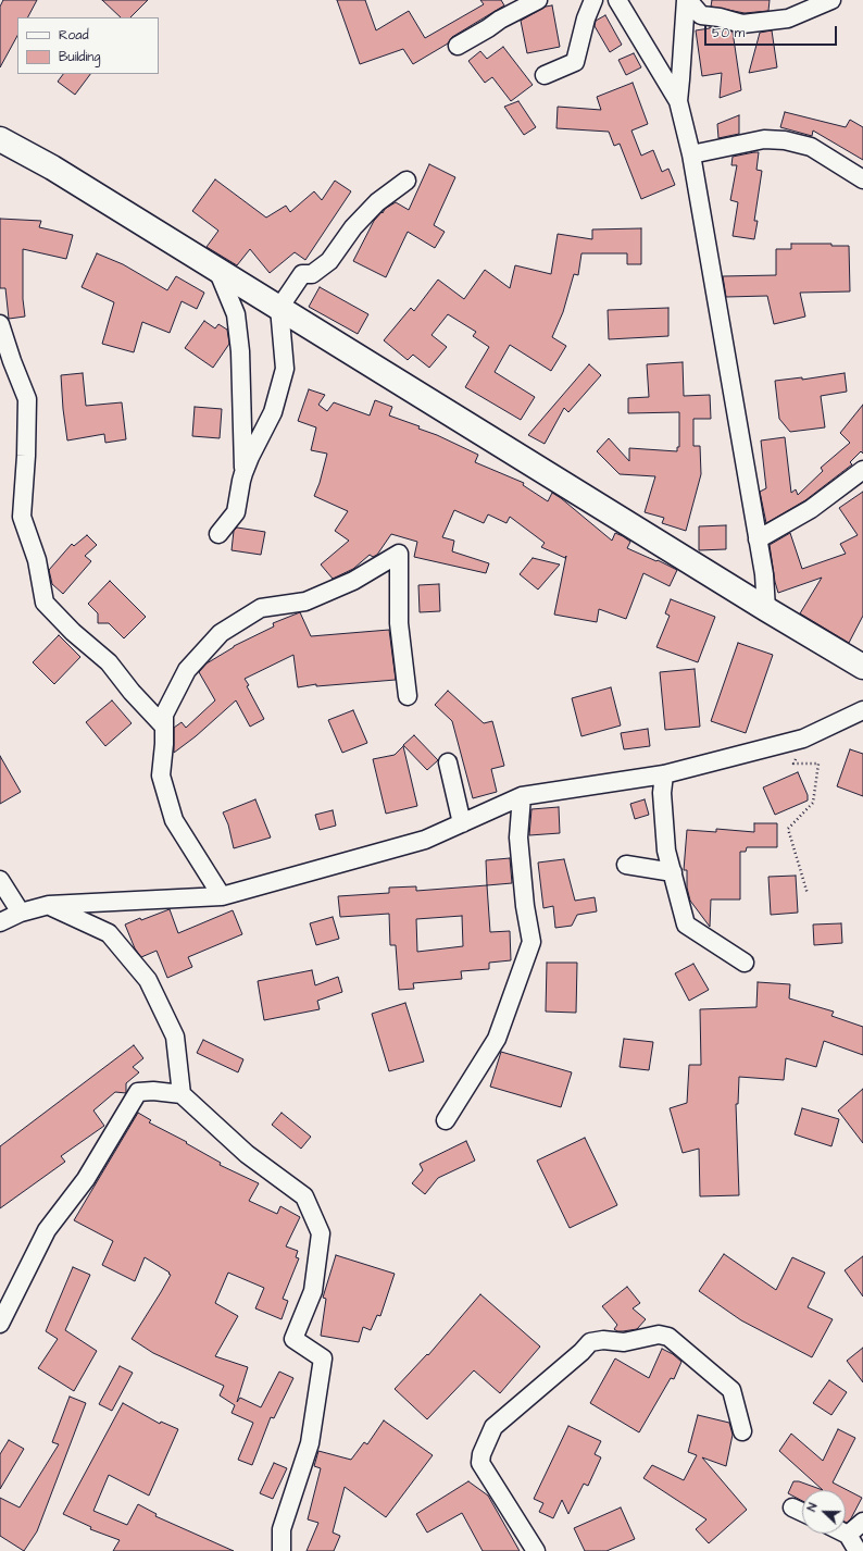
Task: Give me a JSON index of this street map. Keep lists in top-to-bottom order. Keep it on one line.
{"legend":["Road","Building"],"scale_bar":"50 m","north":"left"}
